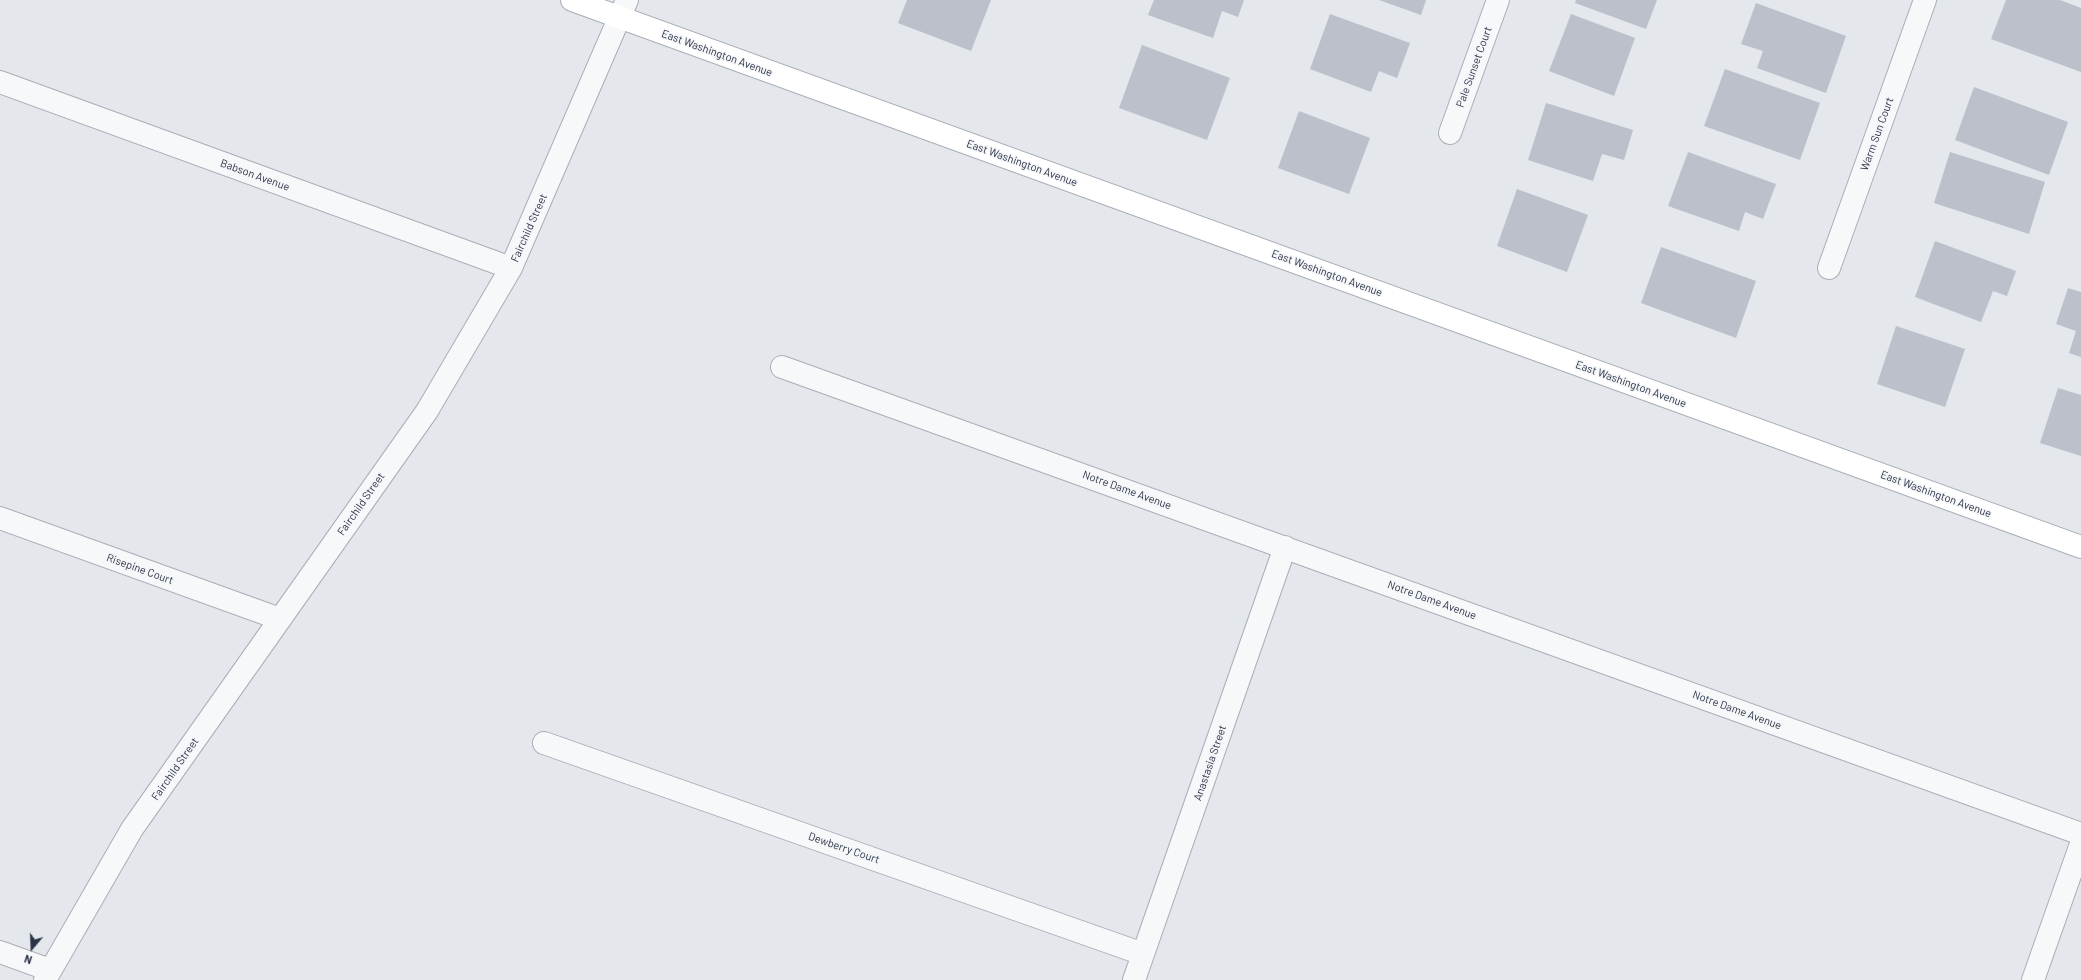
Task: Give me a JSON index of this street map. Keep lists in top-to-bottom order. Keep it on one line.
{"streets":{"main road":["East Washington Avenue"],"street":["Pale Sunset Court","Warm Sun Court","Babson Avenue","Fairchild Street","Notre Dame Avenue","Risepine Court","Anastasia Street","Dewberry Court"]},"crossings":[["East Washington Avenue","Fairchild Street"],["Babson Avenue","Fairchild Street"],["Fairchild Street","Risepine Court"],["Notre Dame Avenue","Anastasia Street"],["Anastasia Street","Dewberry Court"]],"north":"bottom"}
